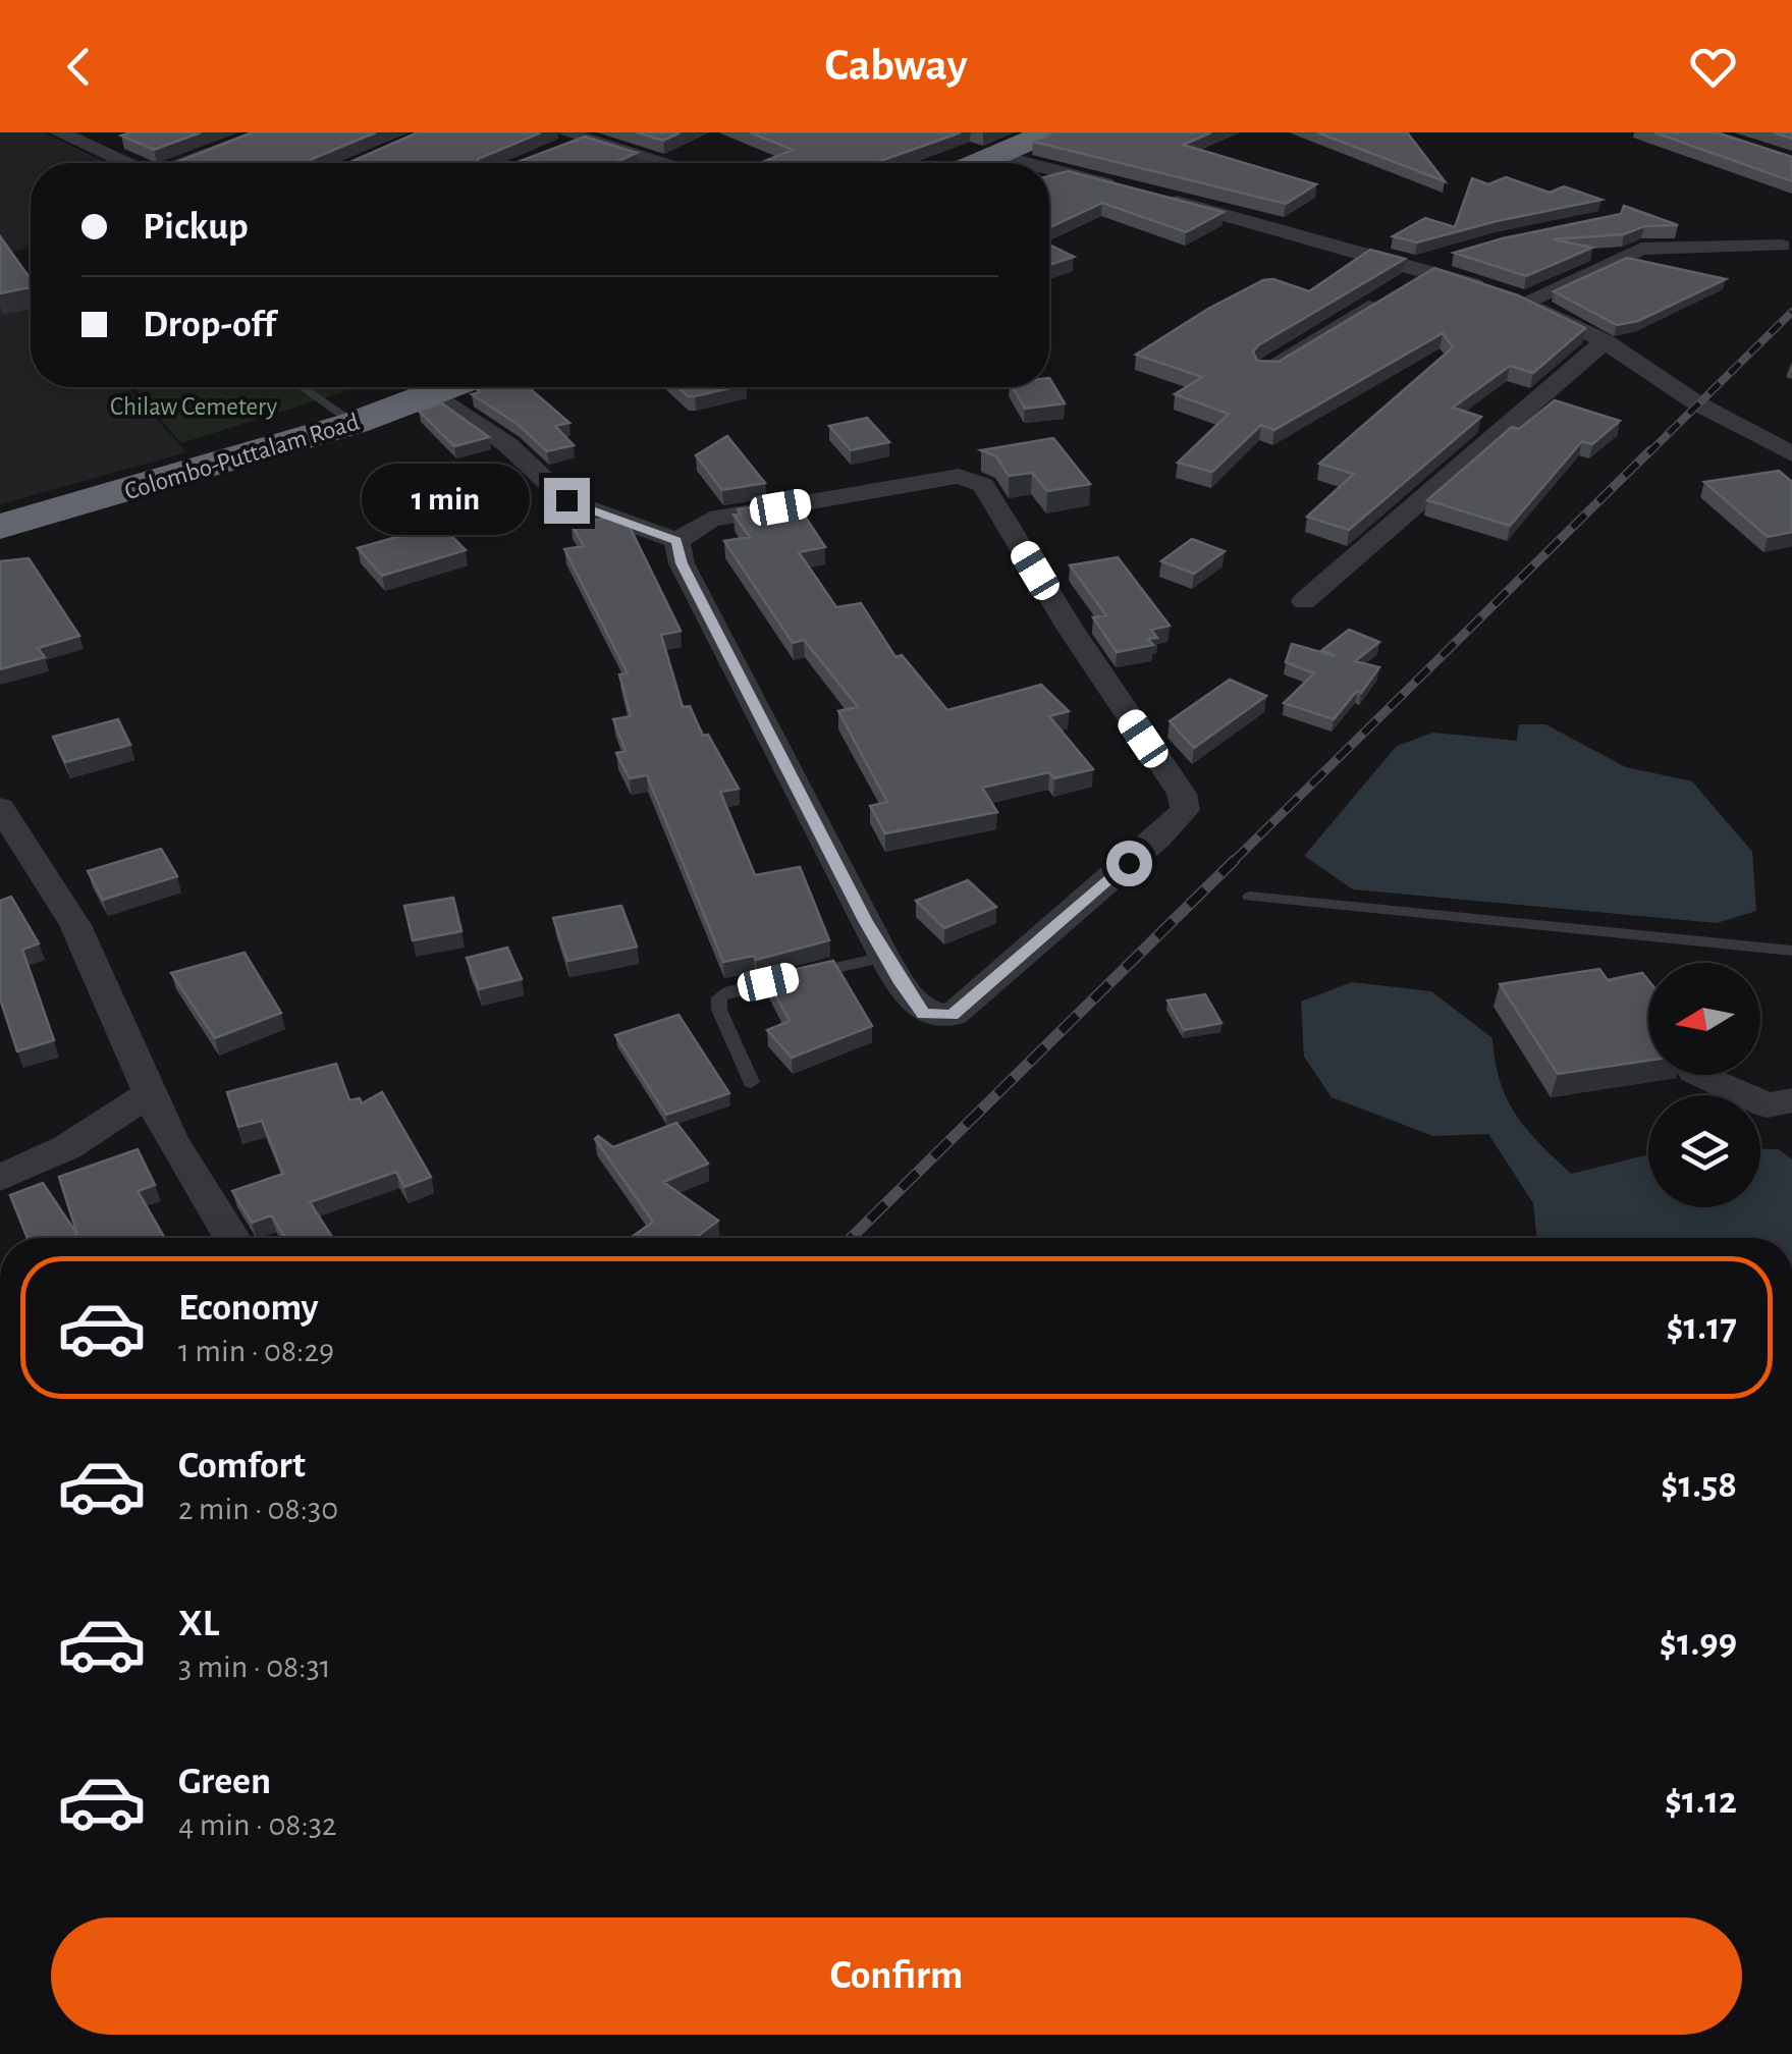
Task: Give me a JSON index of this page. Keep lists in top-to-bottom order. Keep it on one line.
{"streets":{"highway":["Colombo-Puttalam Road"]},"parks":["Chilaw Cemetery"],"north":"left","page":{"header":"Cabway","banner":["Pickup","Drop-off"],"bubble":"1 min","list":[{"name":"Economy","note":"1 min · 08:29","value":"$1.17"},{"name":"Comfort","note":"2 min · 08:30","value":"$1.58"},{"name":"XL","note":"3 min · 08:31","value":"$1.99"},{"name":"Green","note":"4 min · 08:32","value":"$1.12"}],"buttons":"Confirm"}}
